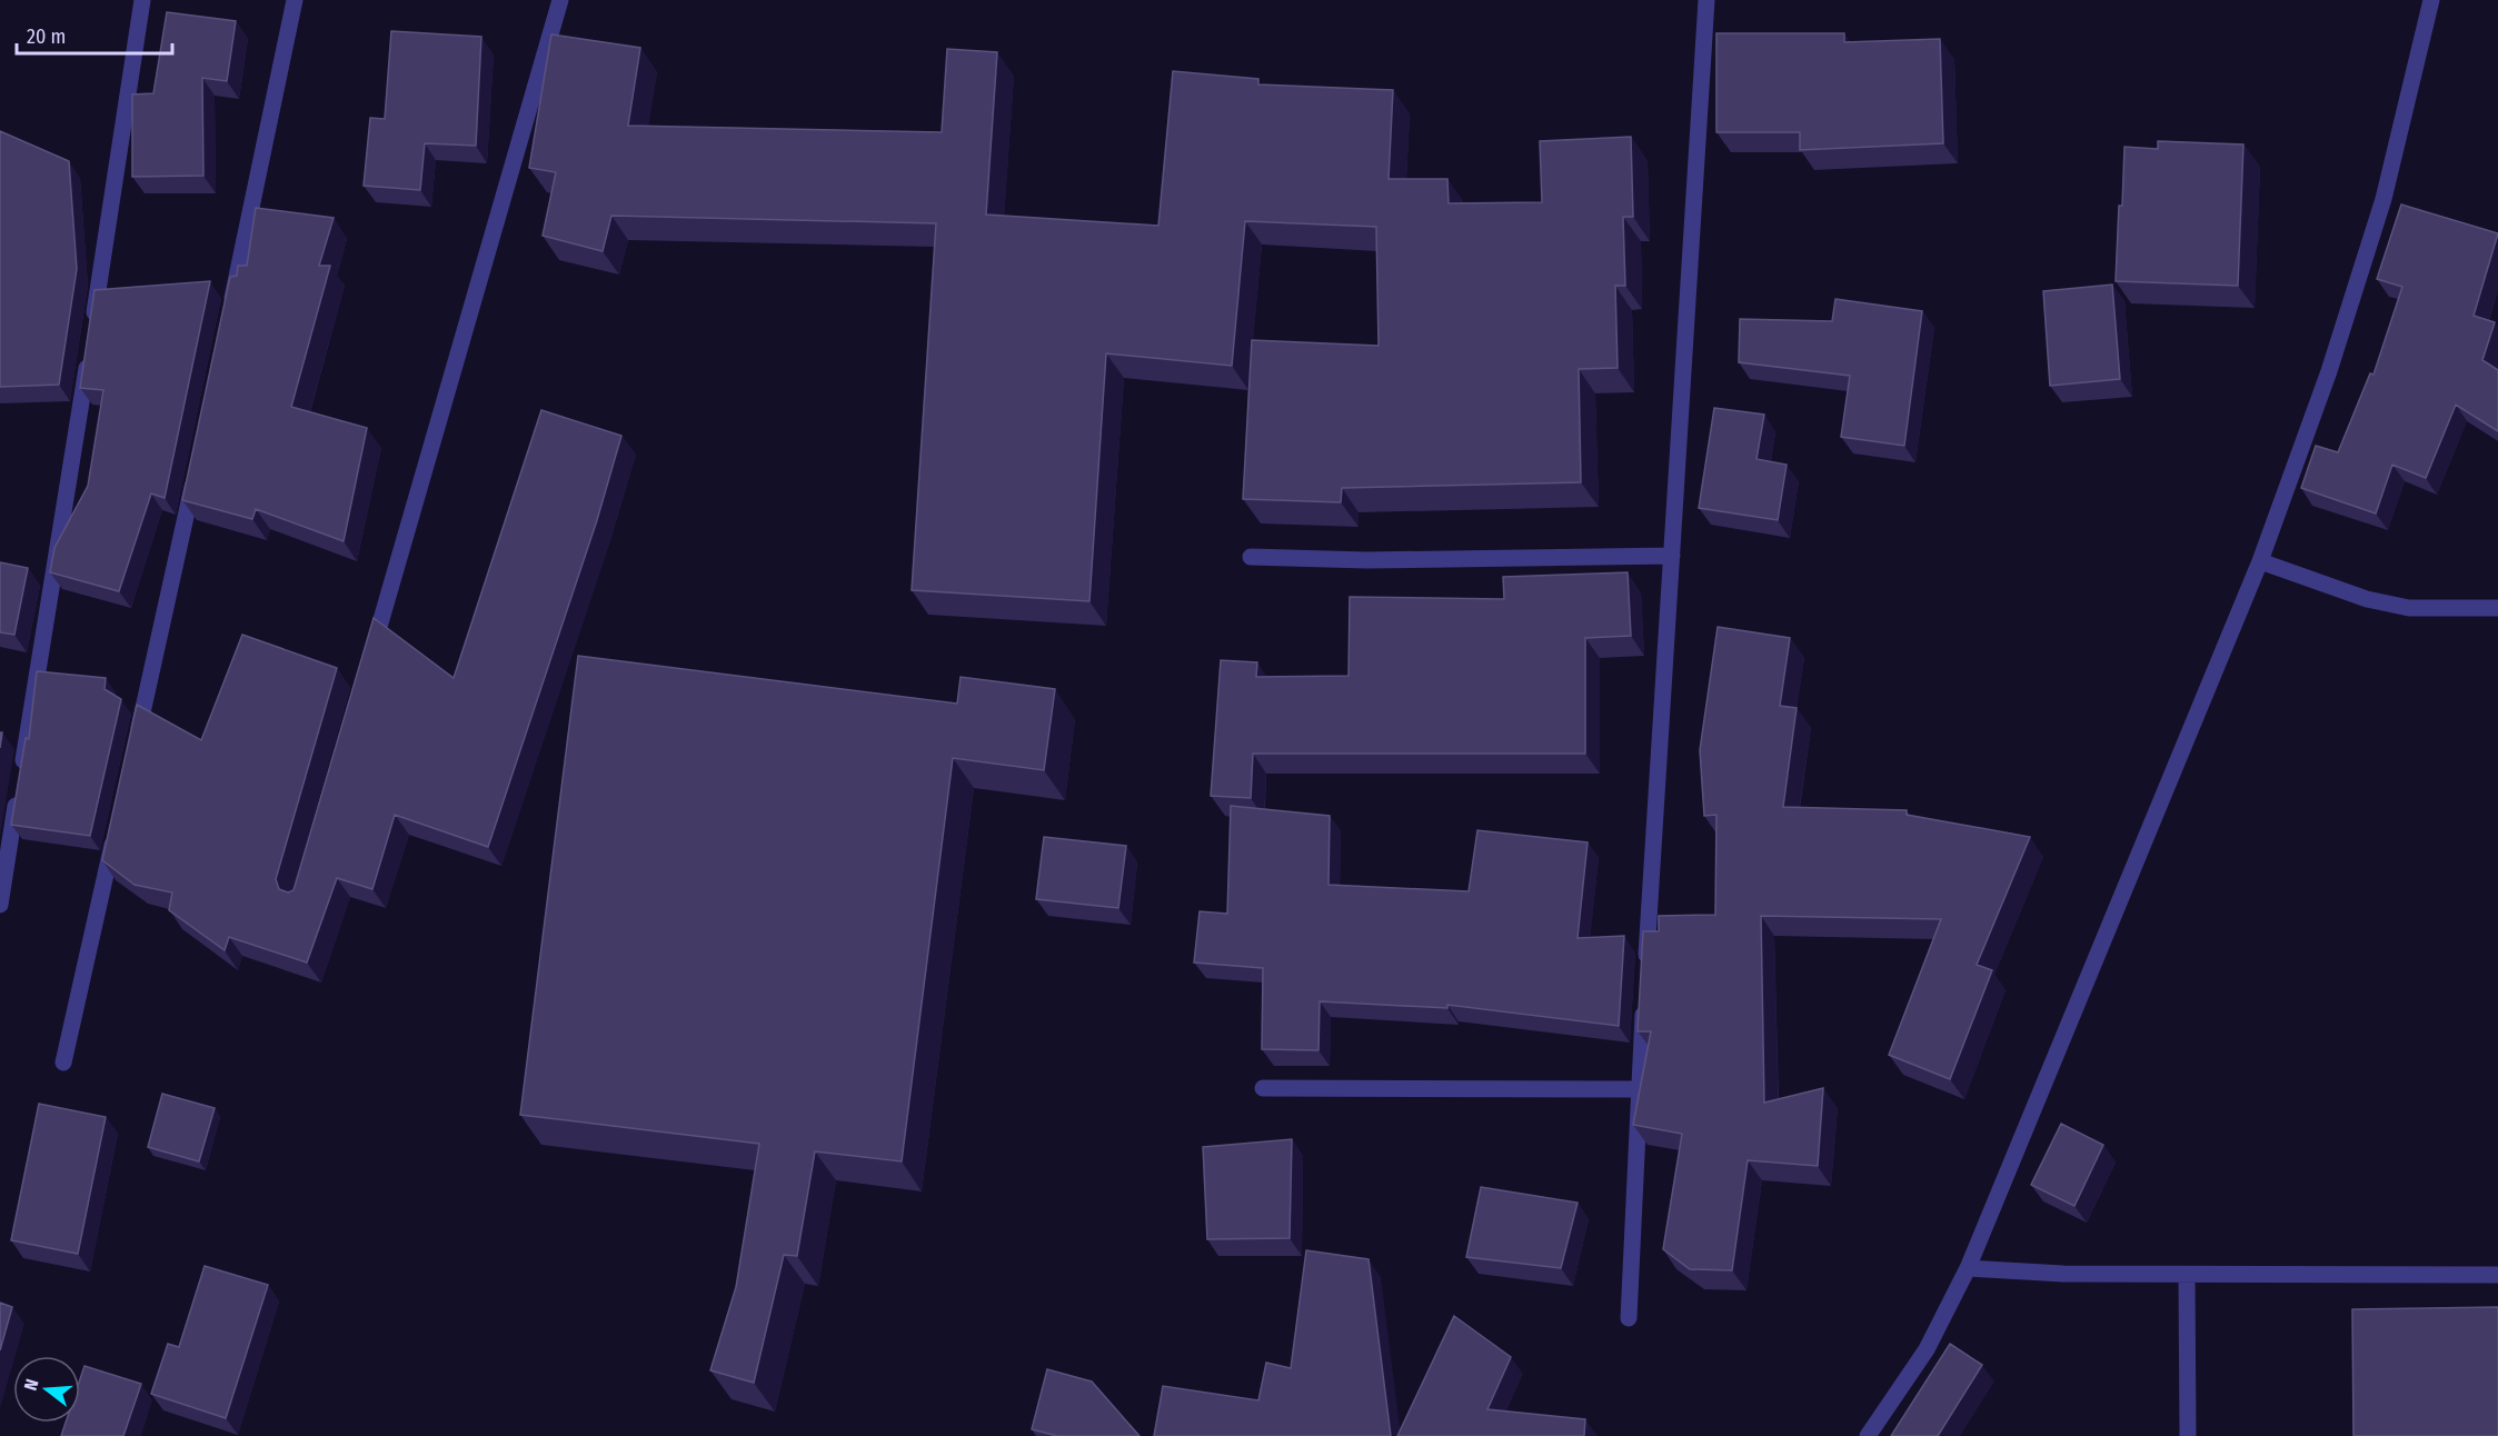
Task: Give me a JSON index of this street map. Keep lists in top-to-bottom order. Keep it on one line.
{"scale_bar":"20 m","north":"left"}
